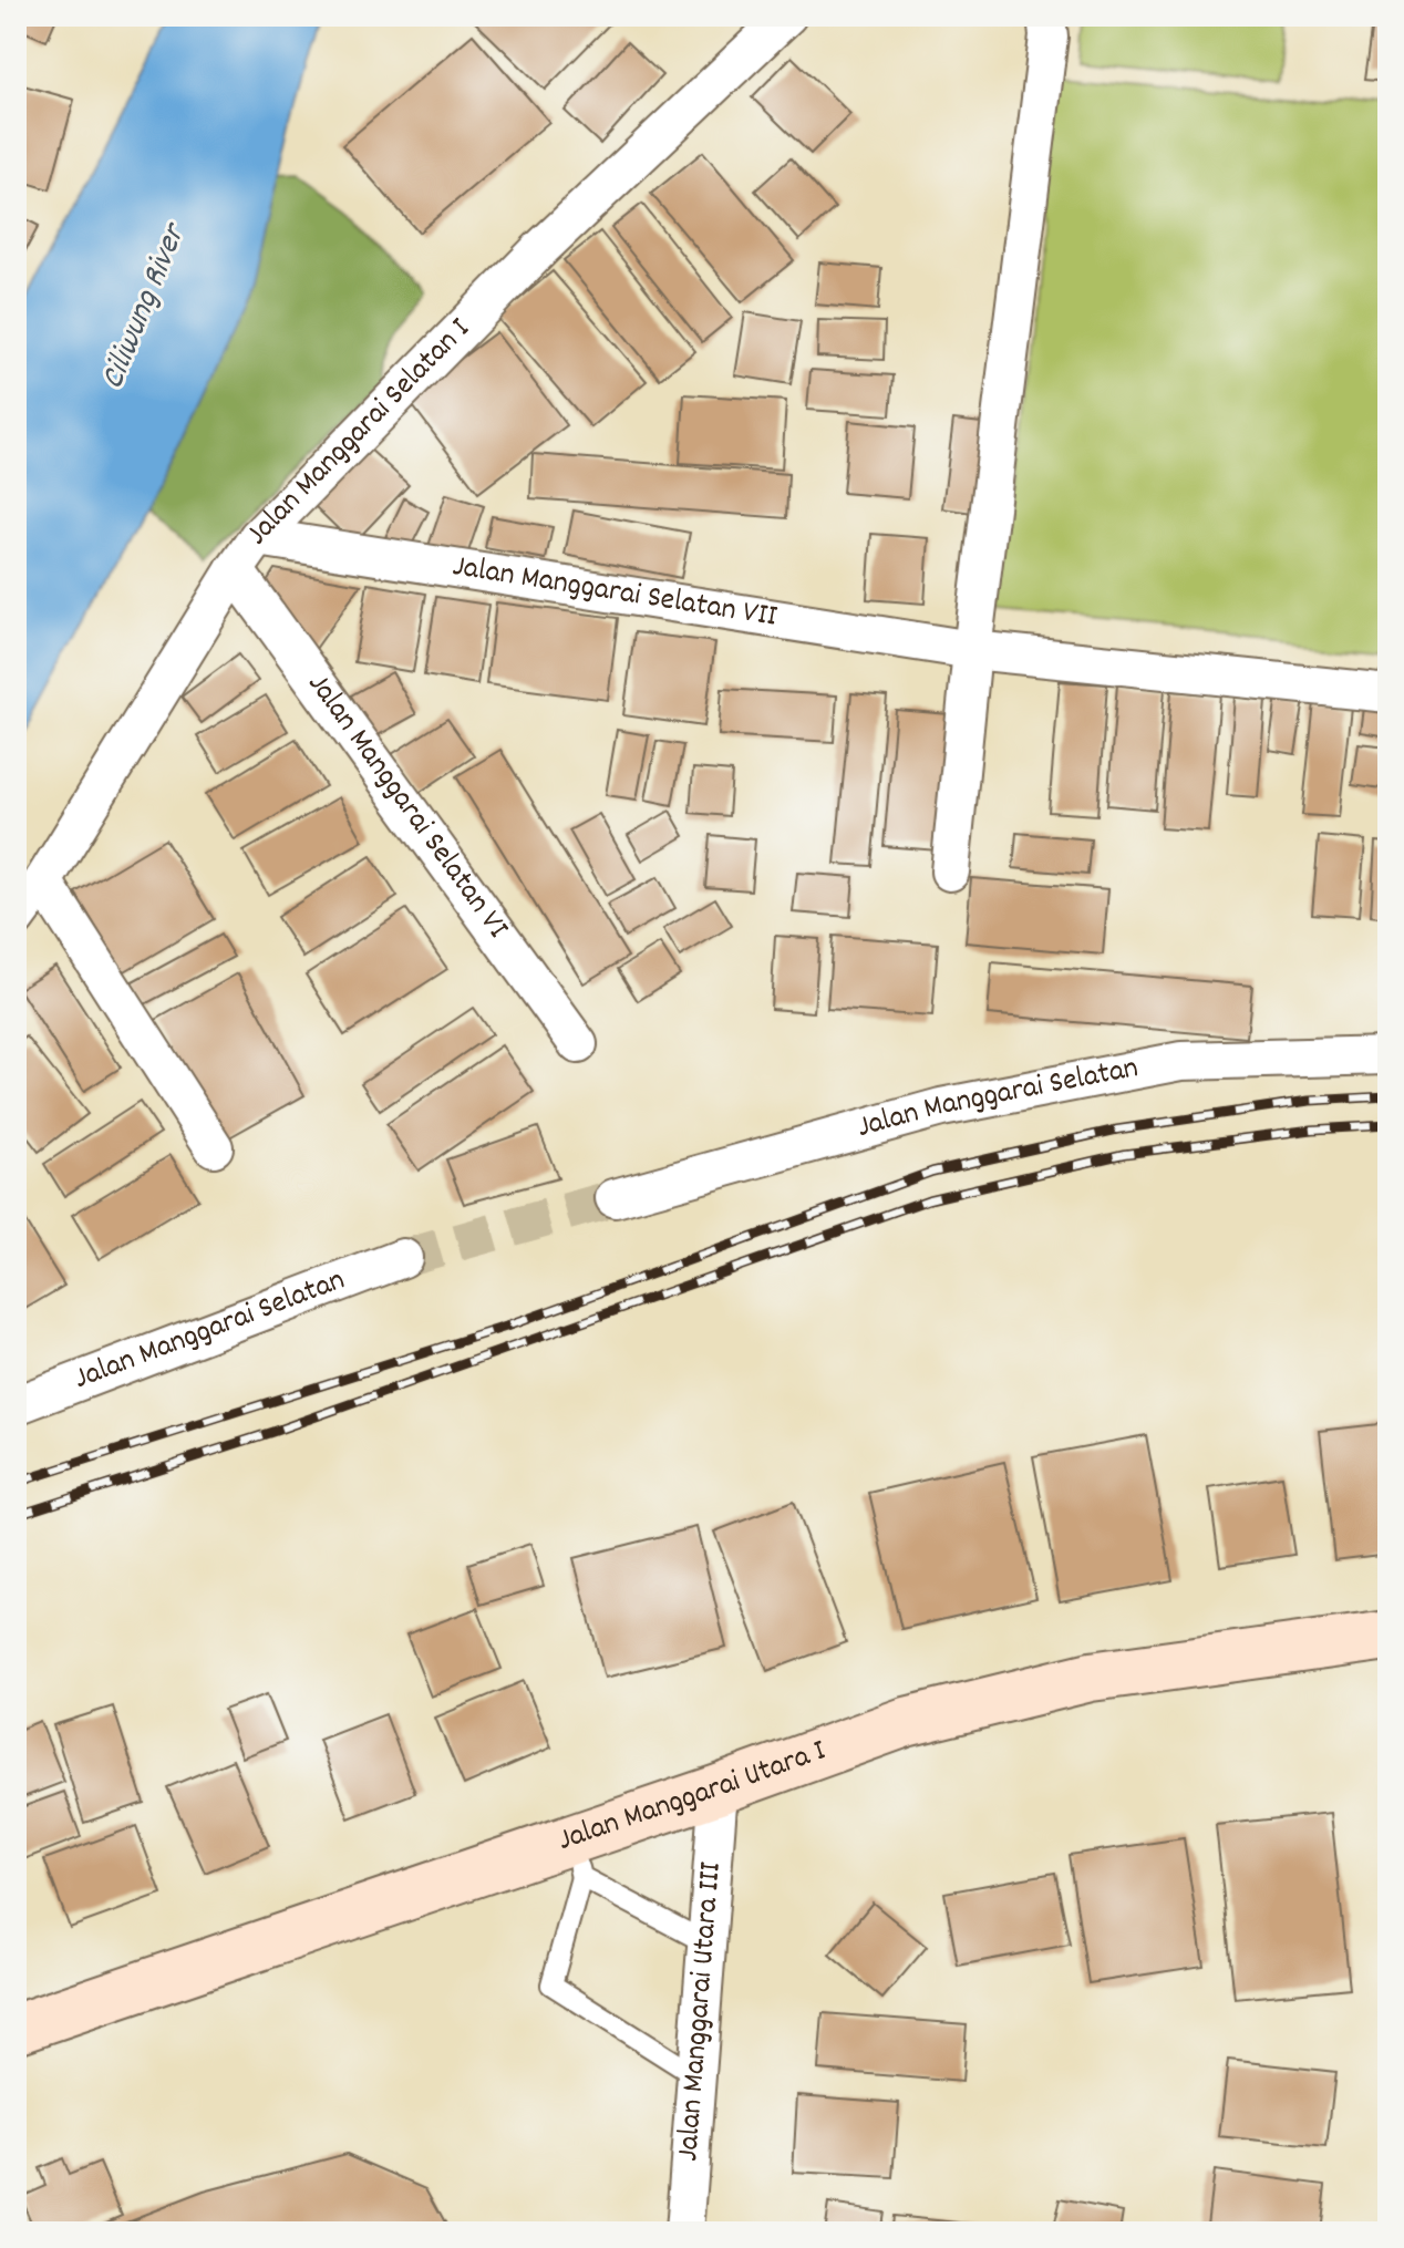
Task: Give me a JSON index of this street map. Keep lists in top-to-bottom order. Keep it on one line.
{"streets":{"street":["Jalan Manggarai Selatan I","Jalan Manggarai Selatan VII","Jalan Manggarai Selatan VI","Jalan Manggarai Selatan","Jalan Manggarai Utara I","Jalan Manggarai Utara III"]},"crossings":[["Jalan Manggarai Selatan I","Jalan Manggarai Selatan VII"],["Jalan Manggarai Selatan I","Jalan Manggarai Selatan VI"],["Jalan Manggarai Utara I","Jalan Manggarai Utara III"]],"water":["Ciliwung River"]}
